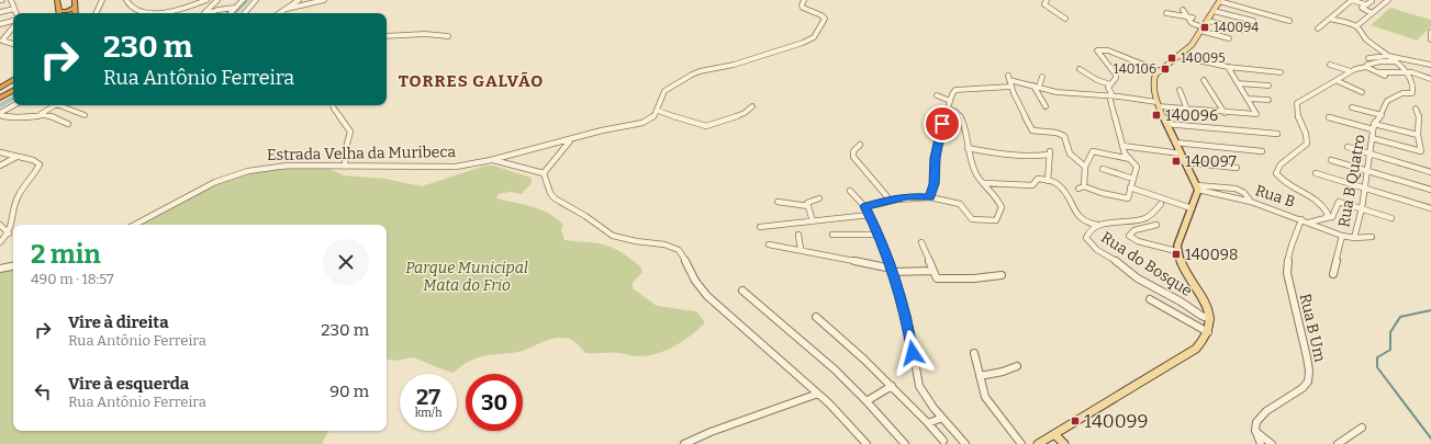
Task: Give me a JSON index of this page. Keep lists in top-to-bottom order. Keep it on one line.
{"streets":{"street":["Estrada Velha da Muribeca","Rua B Quatro","Rua B","Rua do Bosque","Rua B Um"]},"crossings":[["Rua B Quatro","Rua B"],["Rua B","Rua B Um"]],"districts":["TORRES GALVÃO"],"parks":["Parque Municipal Mata do Frio"],"places":{"transit":["140094","140095","140106","140096","140097","140098","140099"]},"page":{"turn":["230 m","Rua Antônio Ferreira"],"heading":["2 min","490 m · 18:57"],"list":[{"name":"Vire à direita","note":"Rua Antônio Ferreira","value":"230 m"},{"name":"Vire à esquerda","note":"Rua Antônio Ferreira","value":"90 m"}],"speed":"27 km/h","limit":"30"}}
